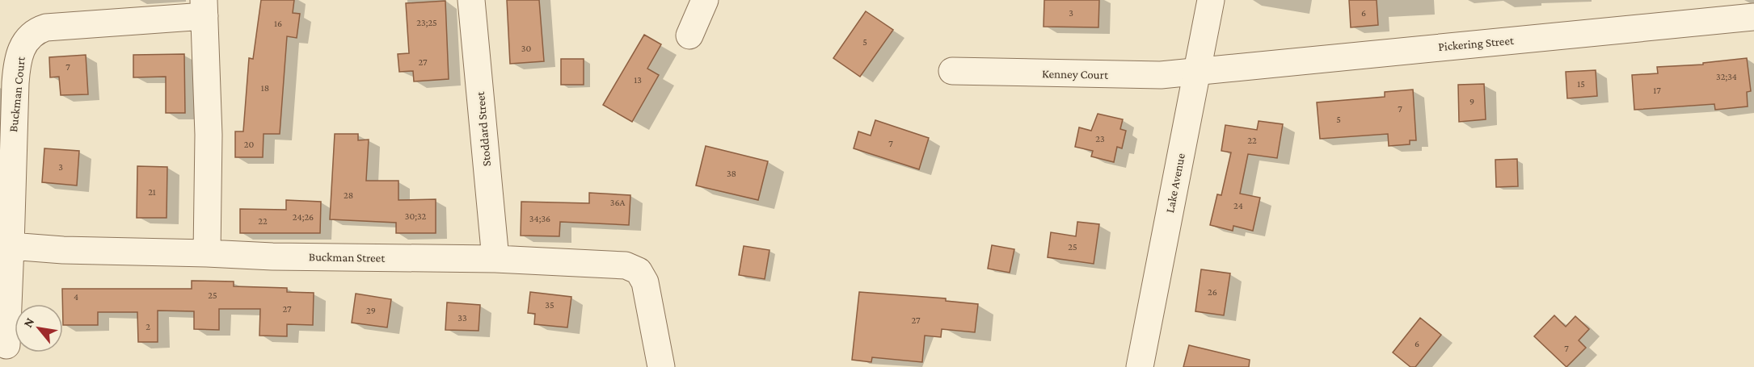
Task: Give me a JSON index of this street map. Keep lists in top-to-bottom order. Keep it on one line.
{"streets":{"street":["Pickering Street","Kenney Court","Buckman Court","Stoddard Street","Lake Avenue","Buckman Street"]},"crossings":[["Pickering Street","Kenney Court"],["Pickering Street","Lake Avenue"],["Kenney Court","Lake Avenue"],["Stoddard Street","Buckman Street"]],"house_numbers":["3","6","23;25","16","5","30","27","7","32;34","13","15","18","17","9","7","5","23","22","7","20","3","38","21","28","36A","24","30;32","24;26","34;36","22","25","26","25","4","35","27","29","33","27","2","6","7"],"north":"top left"}
